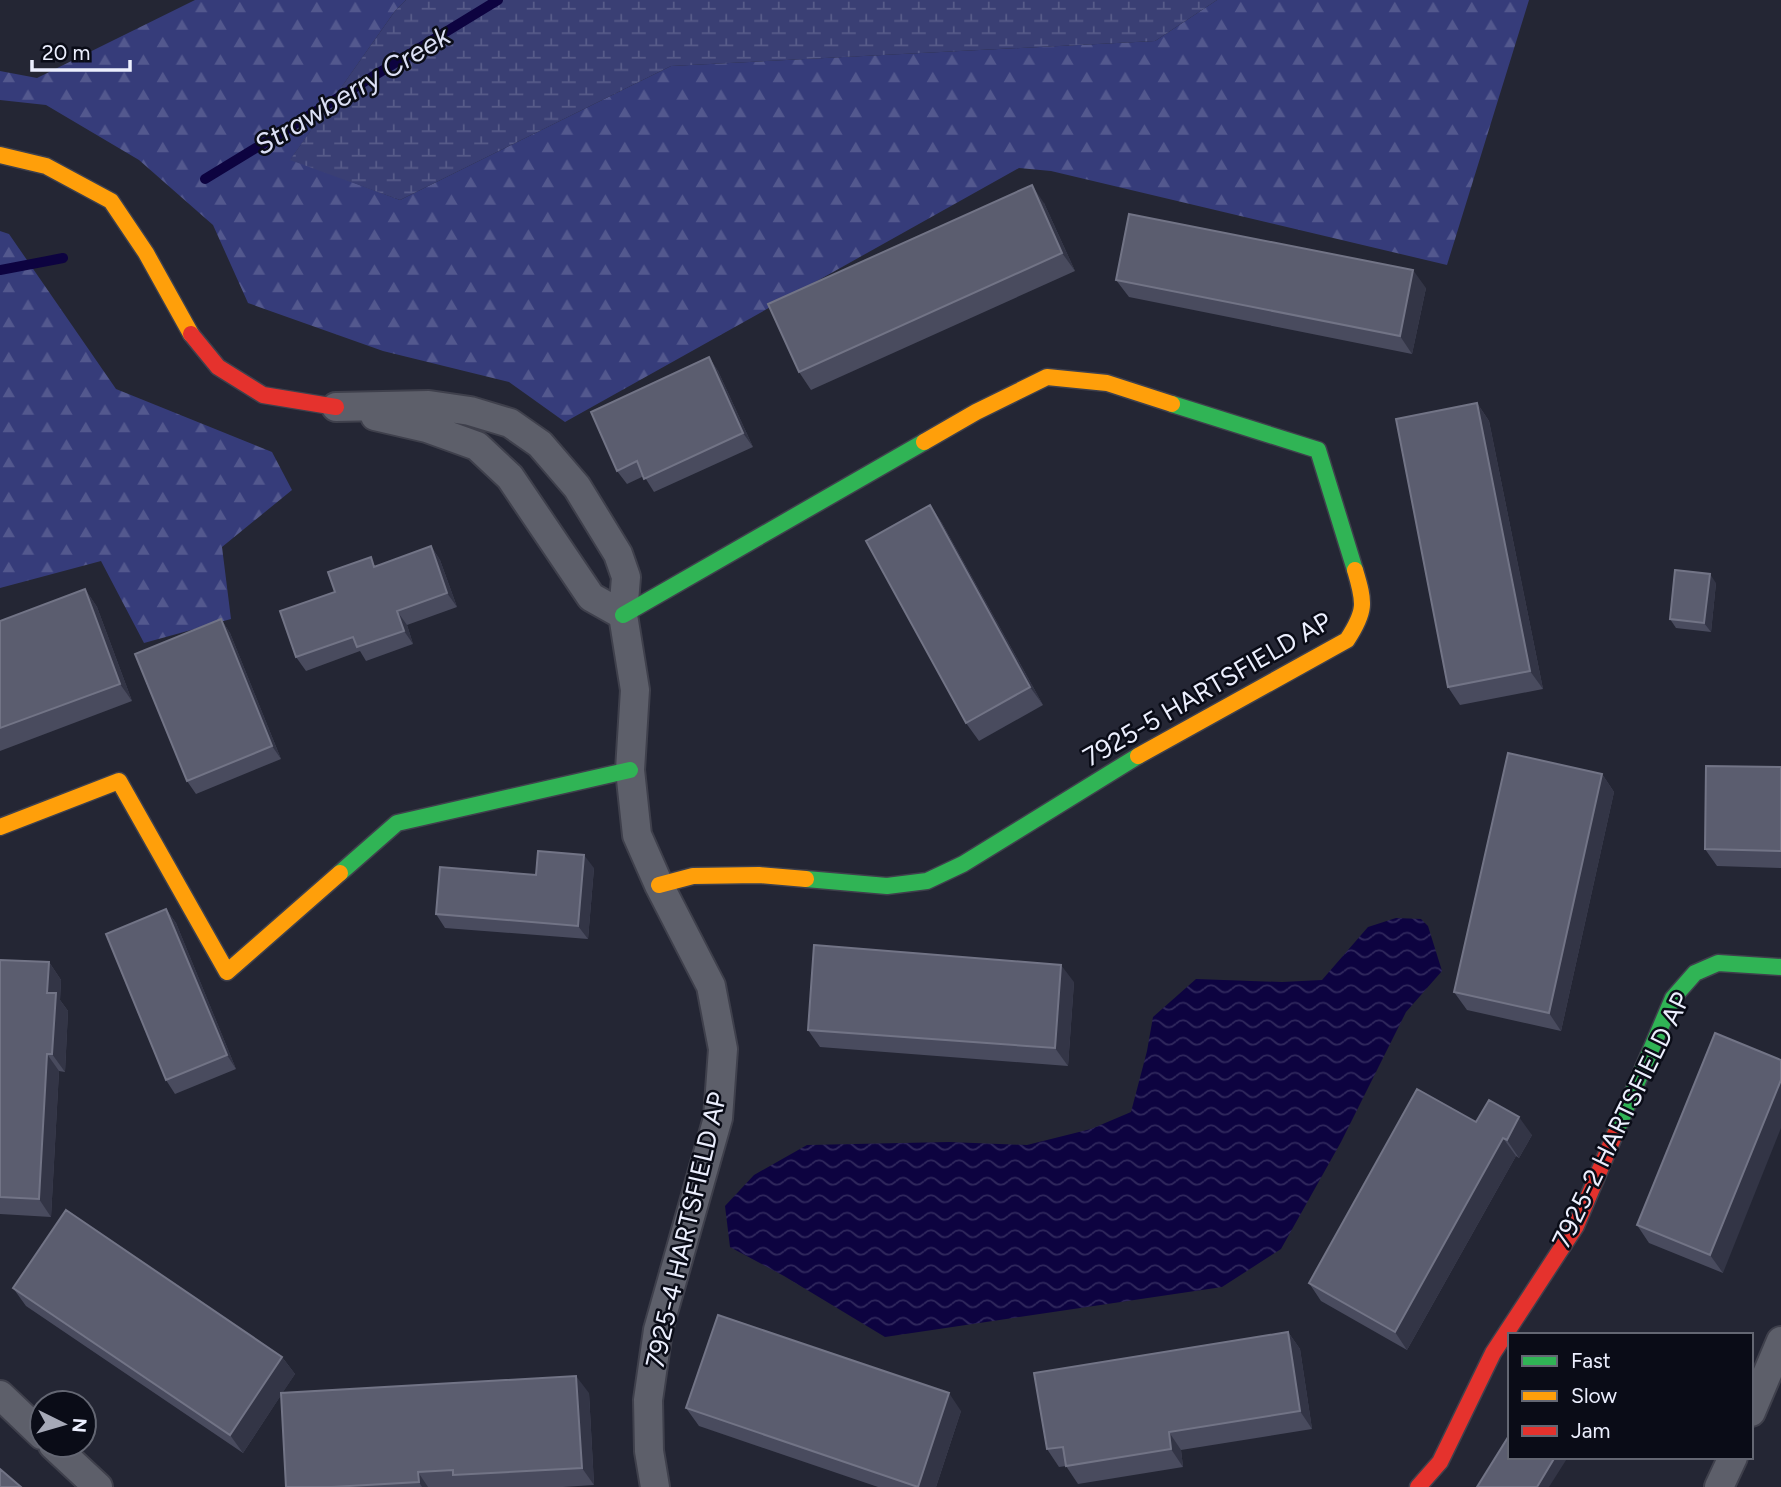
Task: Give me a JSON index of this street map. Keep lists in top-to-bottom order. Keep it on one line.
{"streets":{"street":["7925-5 HARTSFIELD AP","7925-2 HARTSFIELD AP","7925-4 HARTSFIELD AP"]},"crossings":[["7925-5 HARTSFIELD AP","7925-4 HARTSFIELD AP"]],"water":["Strawberry Creek"],"legend":["Fast","Slow","Jam"],"scale_bar":"20 m","north":"right"}
